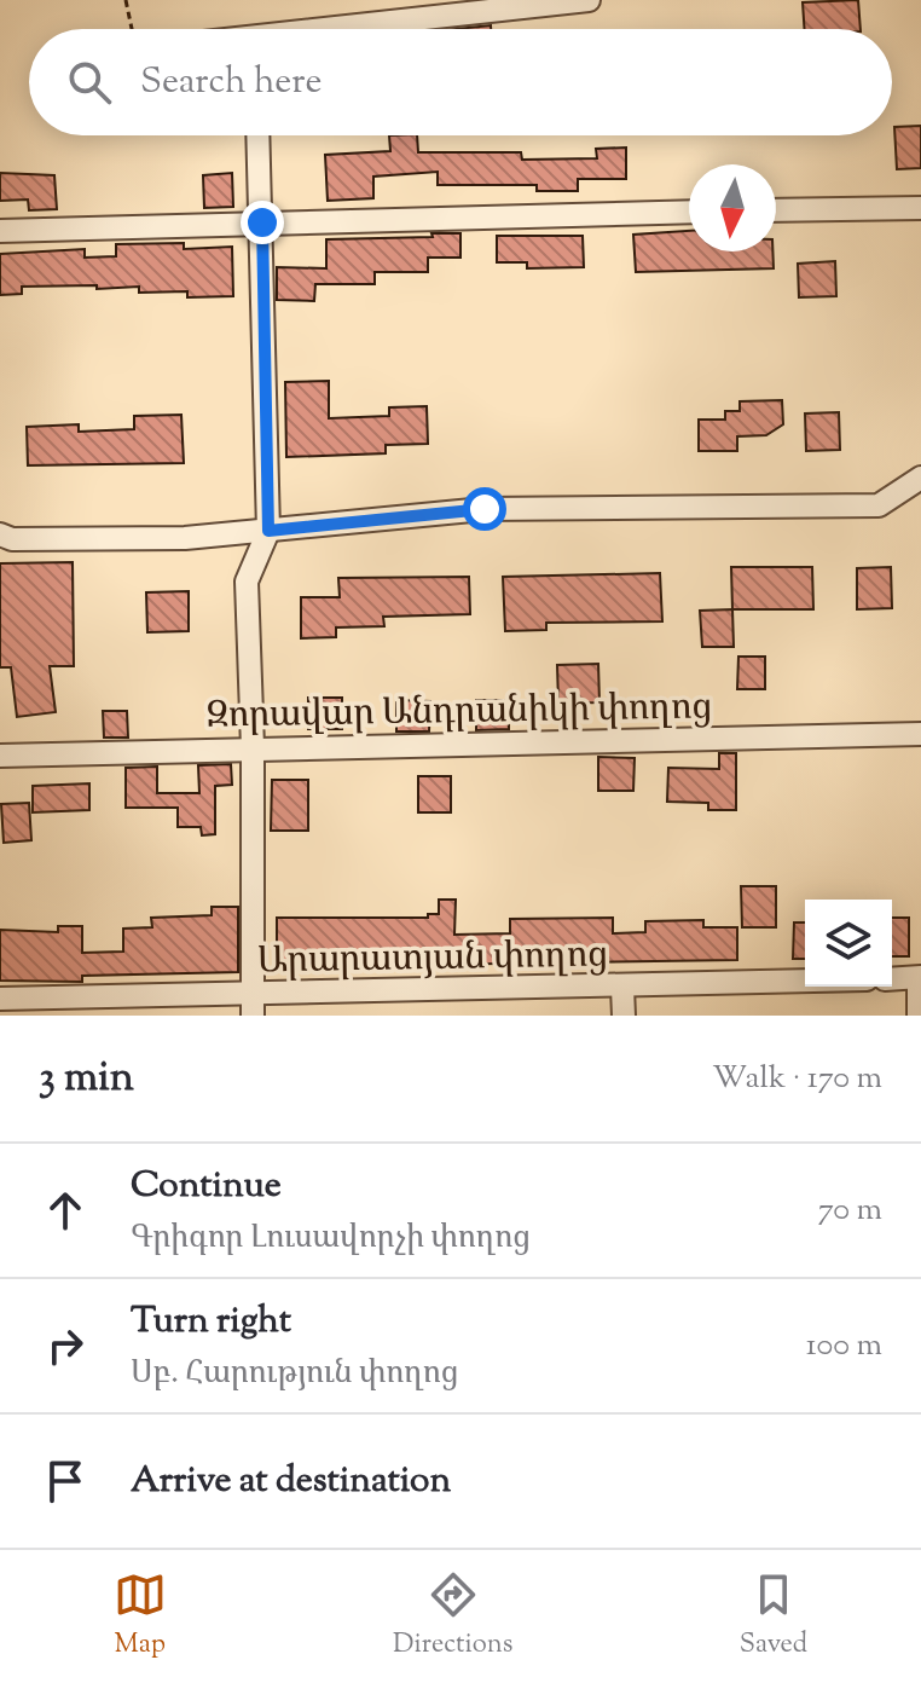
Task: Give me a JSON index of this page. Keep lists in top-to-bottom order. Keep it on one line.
{"streets":{"street":["Զորավար Անդրանիկի փողոց","Արարատյան փողոց"]},"north":"bottom","page":{"search":"Search here","heading":["3 min","Walk · 170 m"],"list":[["Continue","Գրիգոր Լուսավորչի փողոց","70 m"],["Turn right","Սբ. Հարություն փողոց","100 m"],"Arrive at destination"],"nav":["Map","Directions","Saved"]}}
